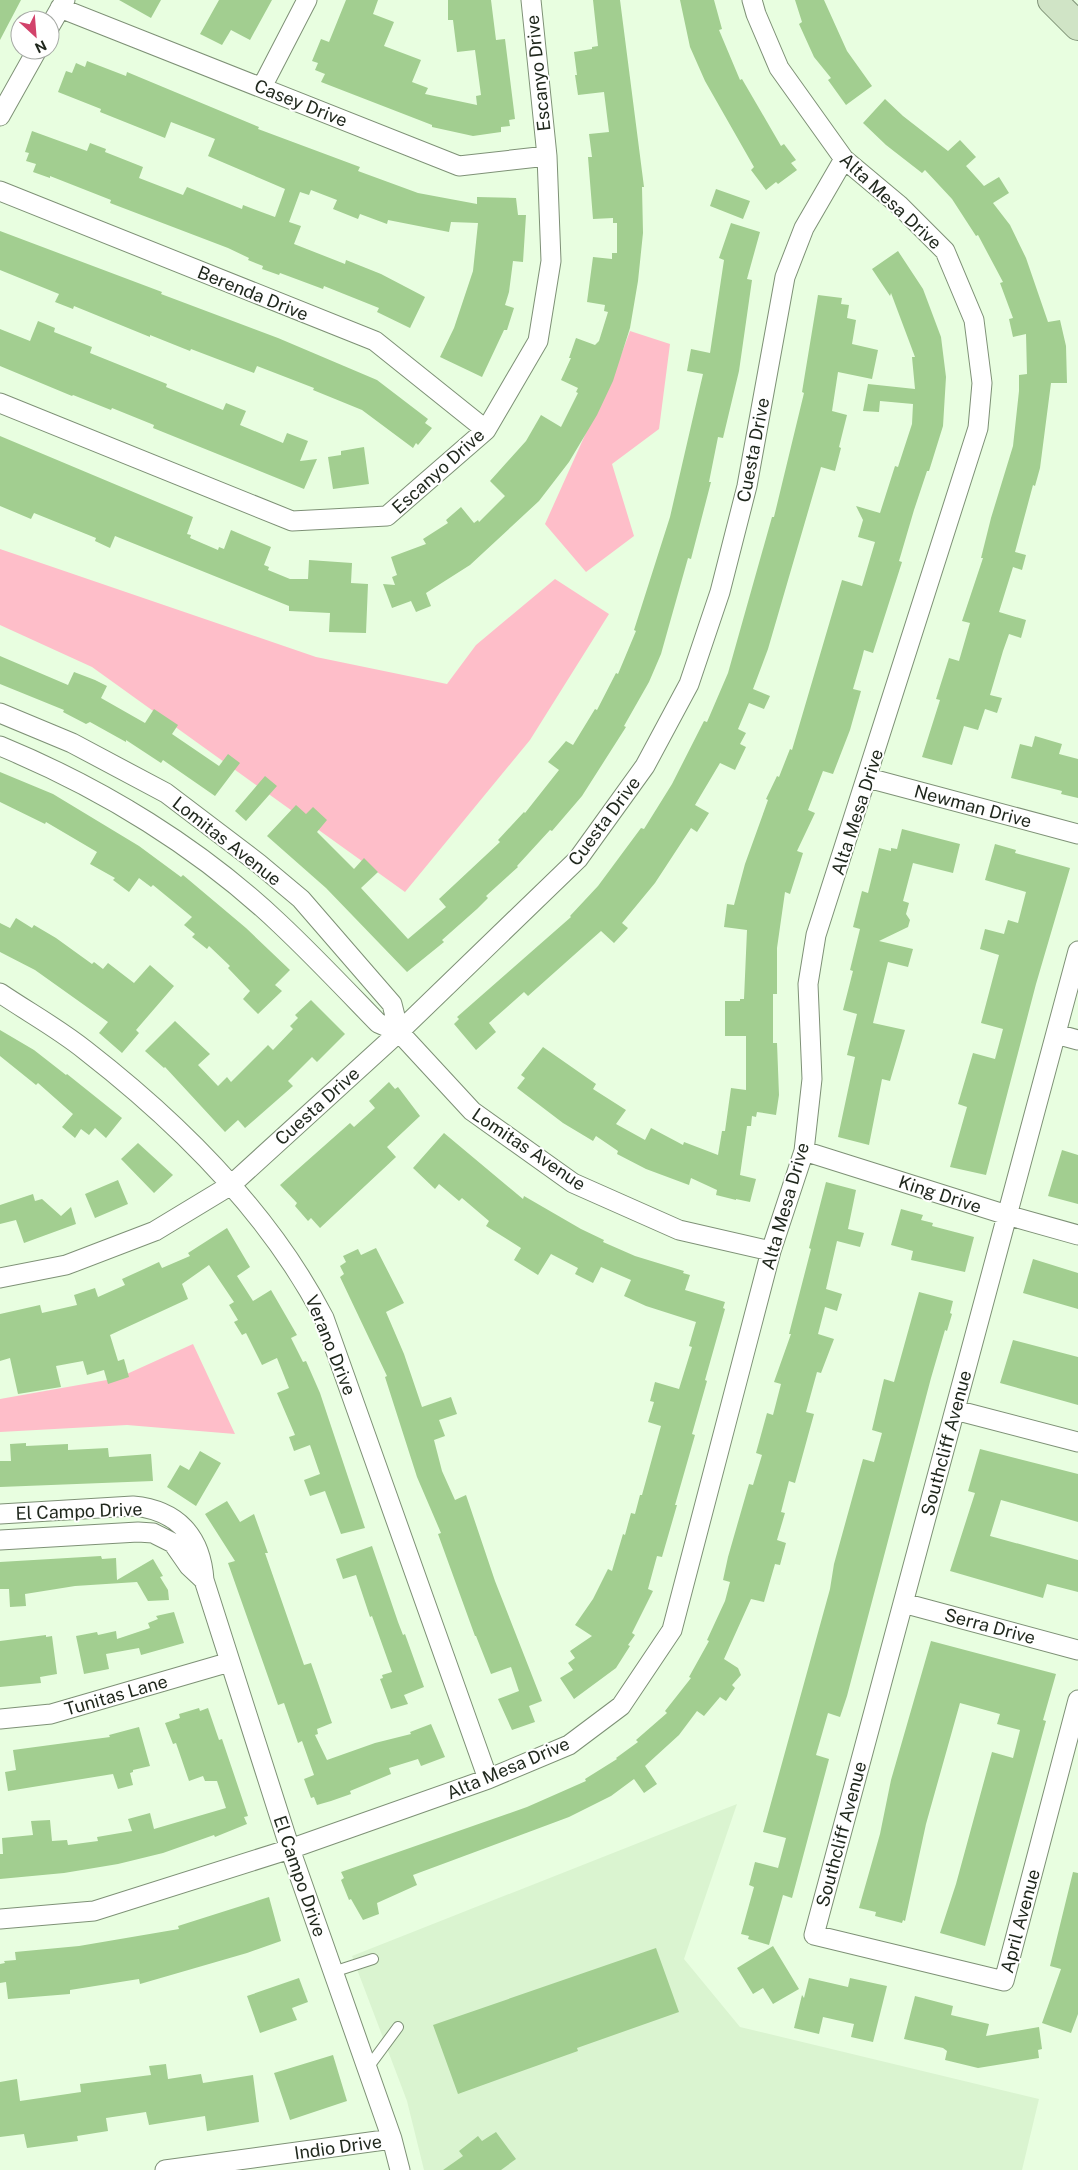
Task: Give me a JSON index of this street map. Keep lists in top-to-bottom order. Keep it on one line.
{"streets":{"street":["Escanyo Drive","Casey Drive","Alta Mesa Drive","Berenda Drive","Cuesta Drive","Newman Drive","Lomitas Avenue","King Drive","Verano Drive","Southcliff Avenue","El Campo Drive","Serra Drive","Tunitas Lane","April Avenue","Indio Drive"]},"crossings":[["Escanyo Drive","Casey Drive"],["Escanyo Drive","Berenda Drive"],["Alta Mesa Drive","Cuesta Drive"],["Alta Mesa Drive","Newman Drive"],["Alta Mesa Drive","Lomitas Avenue"],["Alta Mesa Drive","King Drive"],["Alta Mesa Drive","Verano Drive"],["Alta Mesa Drive","El Campo Drive"],["Cuesta Drive","Lomitas Avenue"],["Cuesta Drive","Verano Drive"],["King Drive","Southcliff Avenue"],["Southcliff Avenue","Serra Drive"],["Southcliff Avenue","April Avenue"],["El Campo Drive","Tunitas Lane"],["El Campo Drive","Indio Drive"]],"north":"bottom right"}
